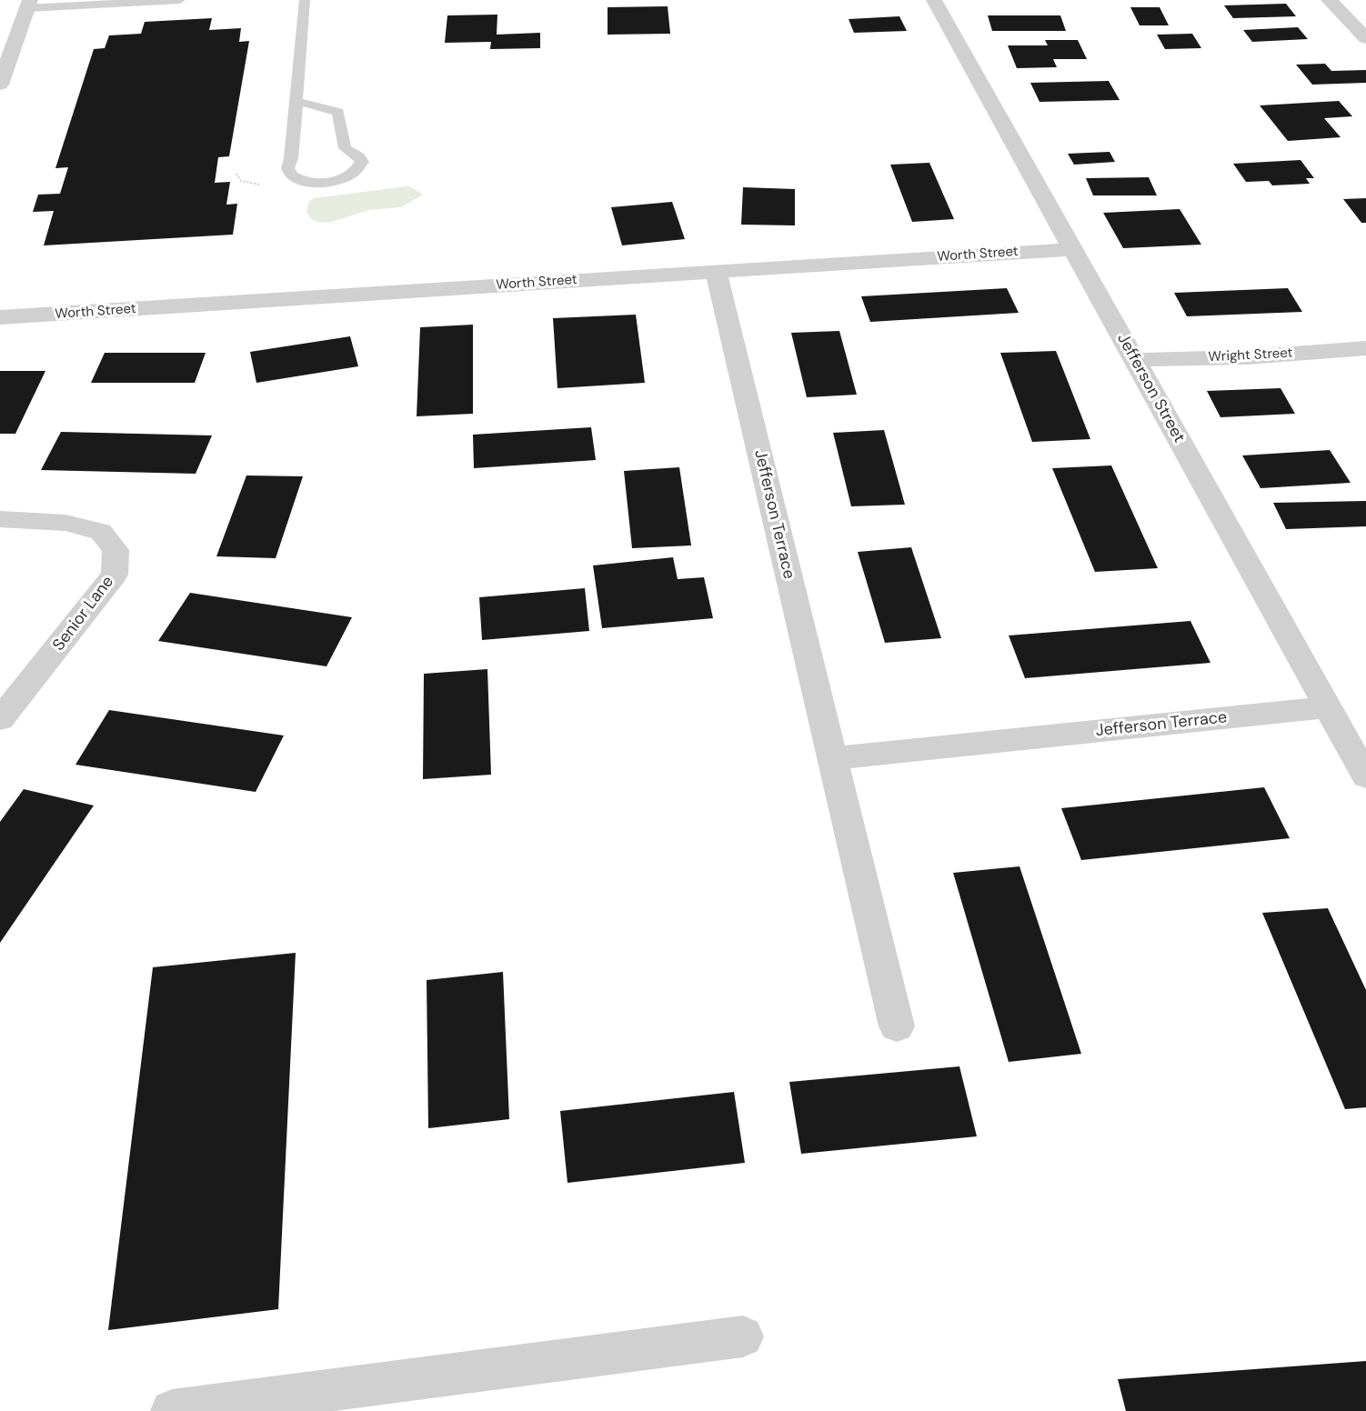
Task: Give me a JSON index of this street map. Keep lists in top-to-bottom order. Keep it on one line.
{"streets":{"street":["Worth Street","Wright Street","Jefferson Street","Jefferson Terrace","Senior Lane"]},"crossings":[["Worth Street","Jefferson Street"],["Worth Street","Jefferson Terrace"],["Wright Street","Jefferson Street"],["Jefferson Street","Jefferson Terrace"]]}
